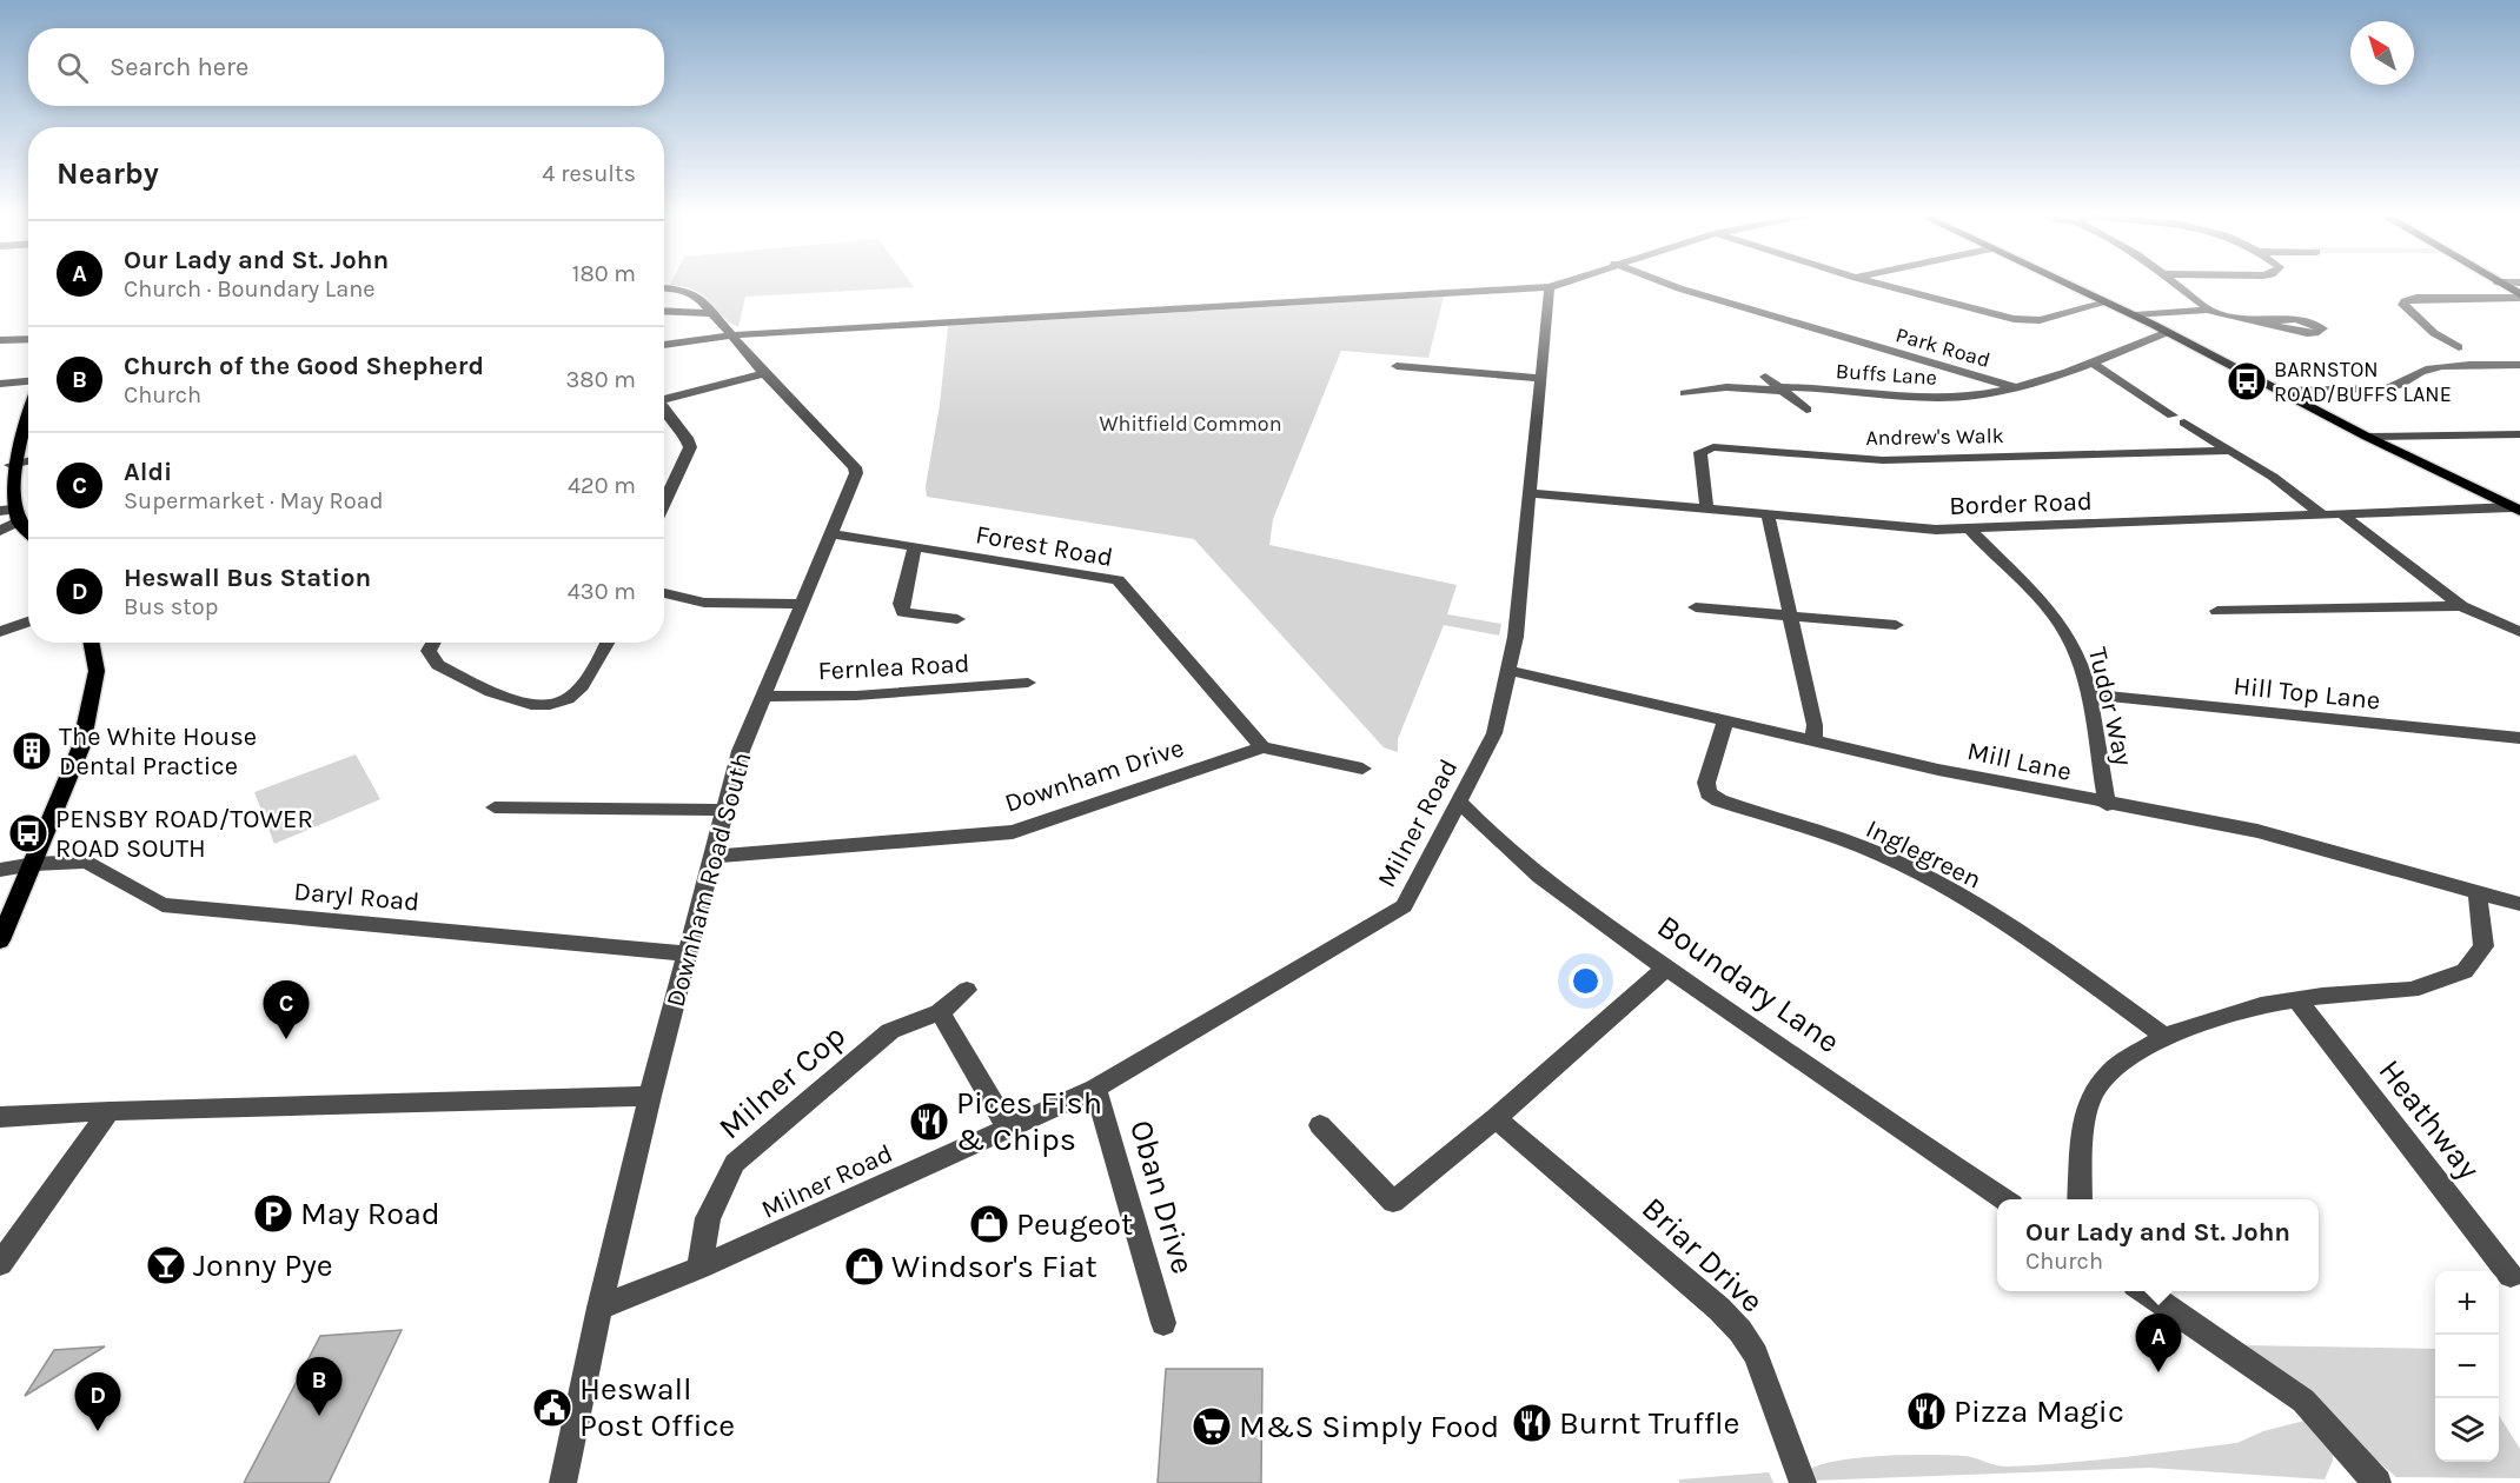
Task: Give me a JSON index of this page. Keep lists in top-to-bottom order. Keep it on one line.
{"streets":{"street":["Park Road","Buffs Lane","Andrew's Walk","Border Road","Forest Road","Fernlea Road","Hill Top Lane","Tudor Way","Mill Lane","Downham Drive","Milner Road","Inglegreen","Downham Road South","Daryl Road","Boundary Lane","Milner Cop","Heathway","Oban Drive","Briar Drive"]},"crossings":[["Park Road","Buffs Lane"],["Andrew's Walk","Border Road"],["Border Road","Tudor Way"],["Border Road","Milner Road"],["Forest Road","Downham Drive"],["Forest Road","Downham Road South"],["Fernlea Road","Downham Road South"],["Hill Top Lane","Tudor Way"],["Tudor Way","Mill Lane"],["Mill Lane","Milner Road"],["Mill Lane","Inglegreen"],["Downham Drive","Downham Road South"],["Milner Road","Downham Road South"],["Milner Road","Boundary Lane"],["Milner Road","Milner Cop"],["Milner Road","Oban Drive"],["Downham Road South","Daryl Road"]],"parks":["Whitfield Common"],"places":{"bus stop":["BARNSTON ROAD/BUFFS LANE","PENSBY ROAD/TOWER ROAD SOUTH"],"building":["The White House Dental Practice"],"restaurant":["Pices Fish & Chips","Pizza Magic","Burnt Truffle"],"parking":["May Road"],"shop":["Peugeot","Windsor's Fiat"],"bar":["Jonny Pye"],"public building":["Heswall Post Office"],"supermarket":["M&S Simply Food"]},"north":"top left","page":{"search":"Search here","heading":["Nearby","4 results"],"list":[{"mark":"A","name":"Our Lady and St. John","note":"Church · Boundary Lane","value":"180 m"},{"mark":"B","name":"Church of the Good Shepherd","note":"Church","value":"380 m"},{"mark":"C","name":"Aldi","note":"Supermarket · May Road","value":"420 m"},{"mark":"D","name":"Heswall Bus Station","note":"Bus stop","value":"430 m"}],"pins":["C","A","B","D"],"popup":["Our Lady and St. John","Church"],"map_buttons":["+","−"]}}
